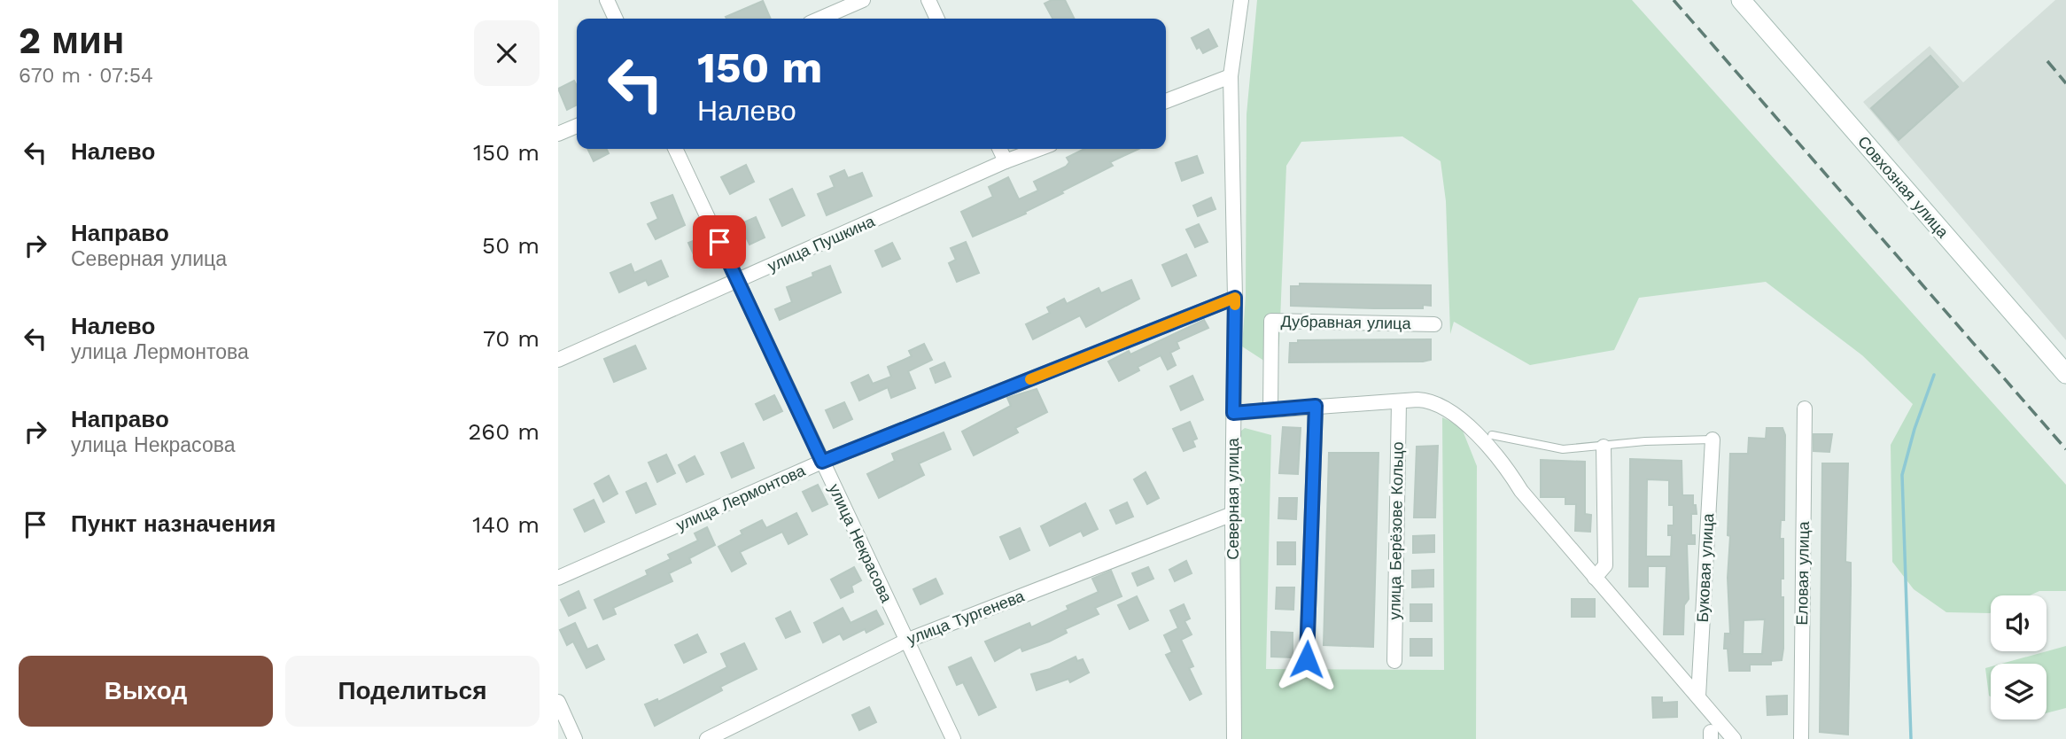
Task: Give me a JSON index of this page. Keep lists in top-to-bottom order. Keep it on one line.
{"streets":{"street":["Совхозная улица","улица Пушкина","Дубравная улица","улица Лермонтова","Северная улица","улица Берёзове Кольцо","улица Некрасова","Буковая улица","Еловая улица","улица Тургенева"]},"crossings":[["улица Пушкина","улица Некрасова"],["улица Лермонтова","Северная улица"],["улица Лермонтова","улица Некрасова"],["Северная улица","улица Тургенева"],["улица Некрасова","улица Тургенева"]],"page":{"heading":["2 мин","670 m · 07:54"],"turn":["150 m","Налево"],"list":[{"name":"Налево","value":"150 m"},{"name":"Направо","note":"Северная улица","value":"50 m"},{"name":"Налево","note":"улица Лермонтова","value":"70 m"},{"name":"Направо","note":"улица Некрасова","value":"260 m"},{"name":"Пункт назначения","value":"140 m"}],"buttons":["Выход","Поделиться"]}}
